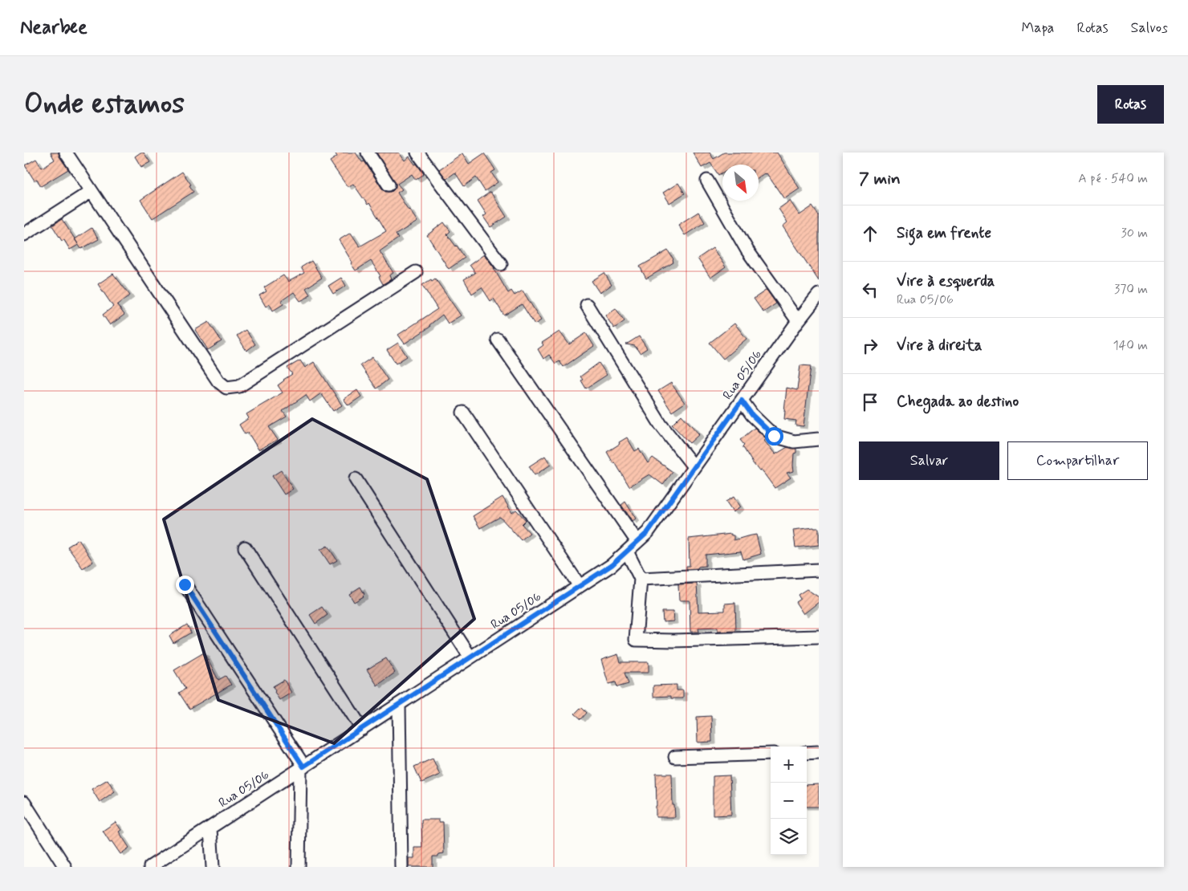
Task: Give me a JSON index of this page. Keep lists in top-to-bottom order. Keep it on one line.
{"streets":{"street":["Rua 05/06"]},"north":"bottom right","page":{"header":"Nearbee","nav":["Mapa","Rotas","Salvos"],"buttons":["Rotas",["Salvar","Compartilhar"]],"title":"Onde estamos","heading":["7 min","A pé · 540 m"],"list":[["Siga em frente","30 m"],["Vire à esquerda","Rua 05/06","370 m"],["Vire à direita","140 m"],"Chegada ao destino"],"map_buttons":["+","−"]}}
